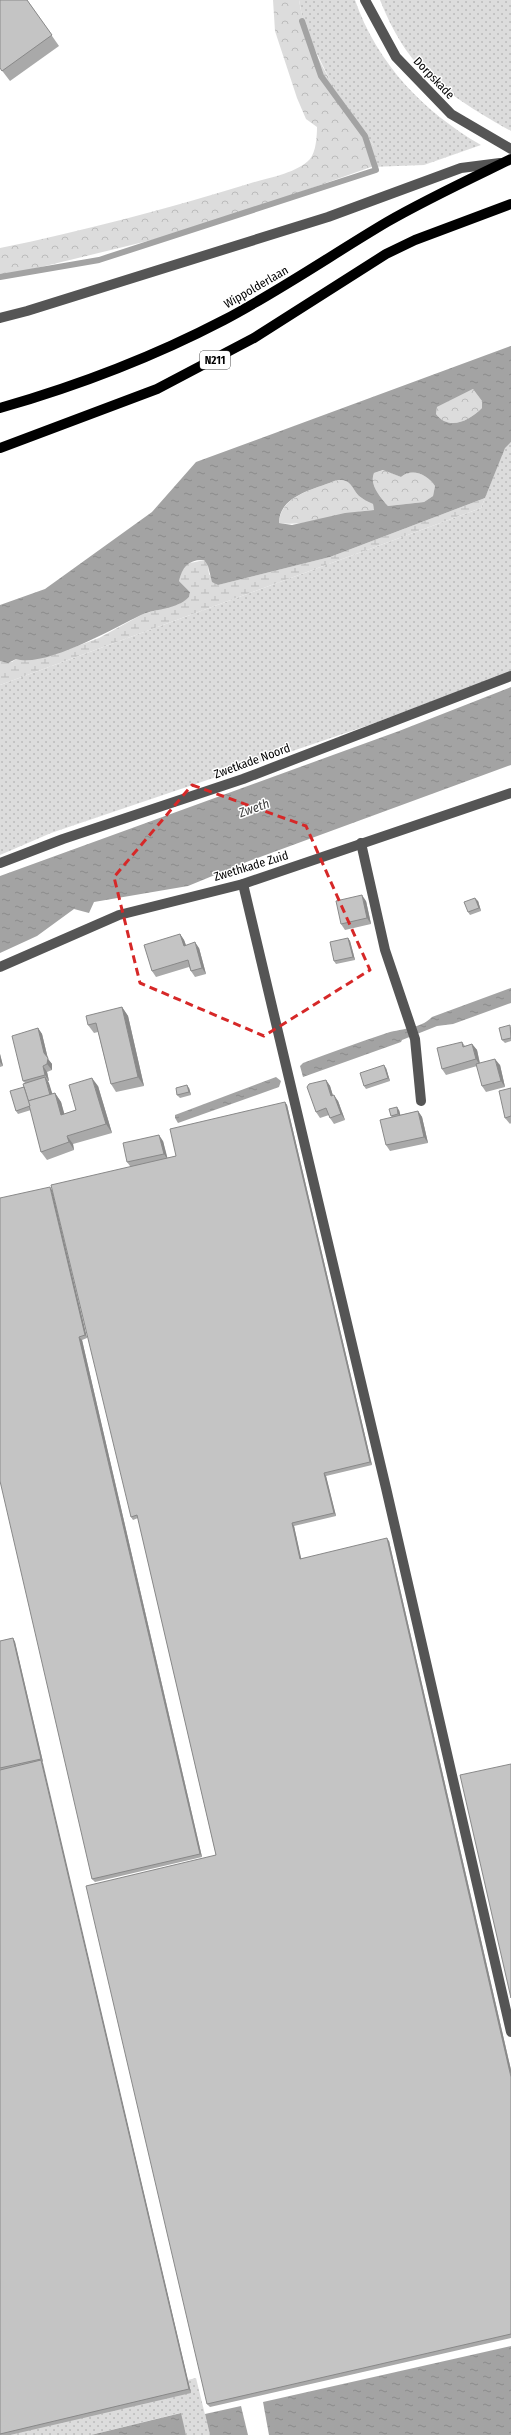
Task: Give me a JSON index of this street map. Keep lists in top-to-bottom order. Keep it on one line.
{"streets":{"main road":["Wippolderlaan","N211"],"street":["Dorpskade","Zwetkade Noord","Zwethkade Zuid"]},"water":["Zweth"]}
